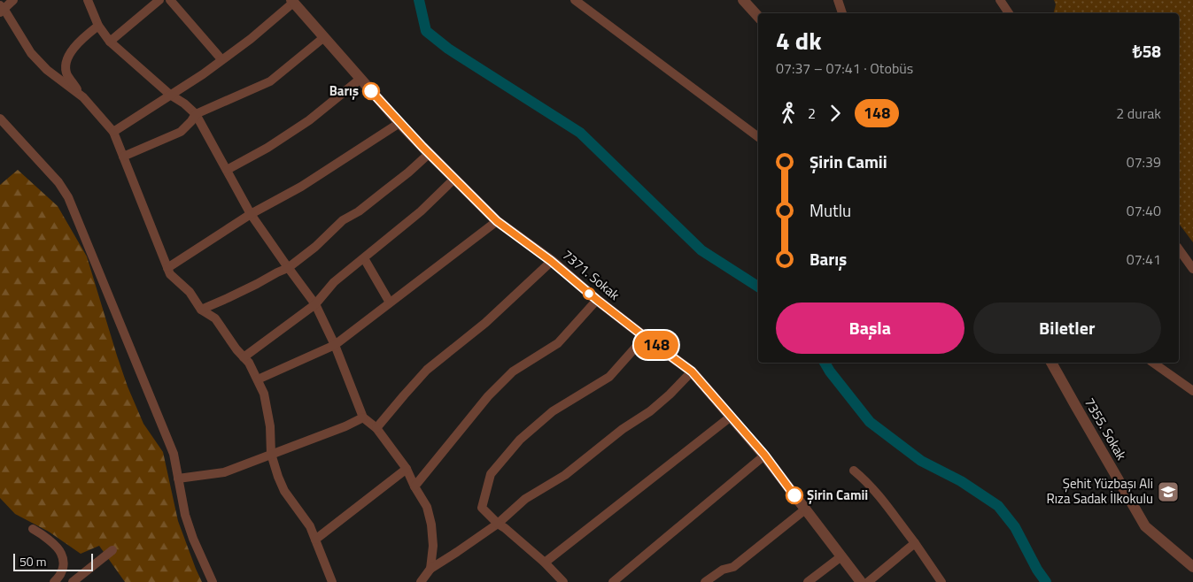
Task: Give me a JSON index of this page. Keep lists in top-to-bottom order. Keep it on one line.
{"streets":{"street":["7371. Sokak","7355. Sokak"]},"places":{"other":["Barış","Şirin Camii"],"school or university":["Şehit Yüzbaşı Ali Rıza Sadak İlkokulu"]},"lines":["bus line 148"],"scale_bar":"50 m","page":{"on_map":"148","heading":["4 dk","07:37 – 07:41 · Otobüs","₺58"],"legs":["2","148","2 durak"],"list":[{"name":"Şirin Camii","value":"07:39"},{"name":"Mutlu","value":"07:40"},{"name":"Barış","value":"07:41"}],"buttons":["Başla","Biletler"],"scale":"50 m"}}
